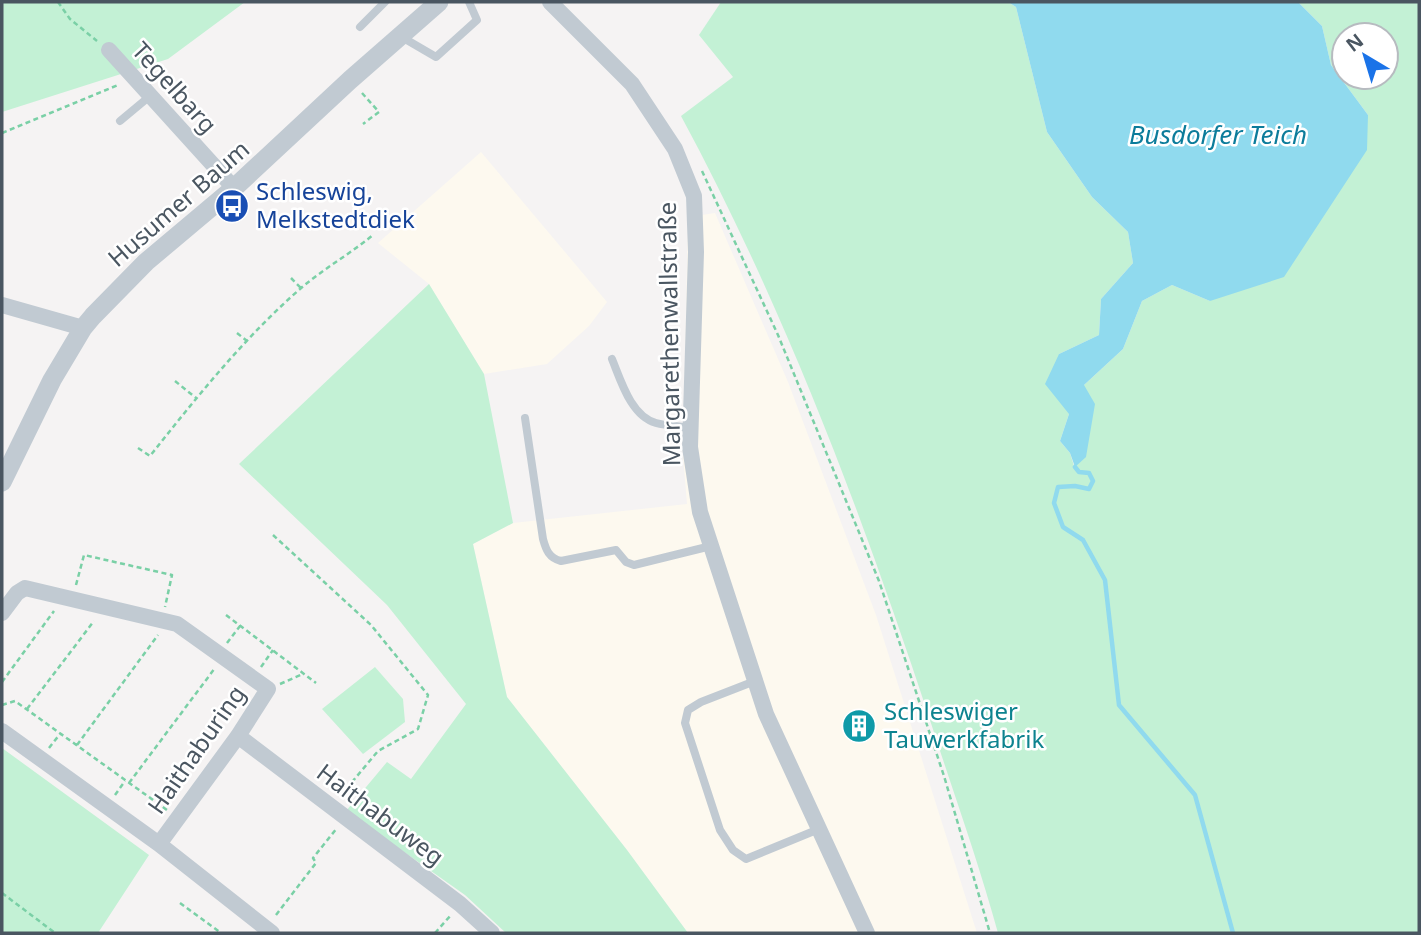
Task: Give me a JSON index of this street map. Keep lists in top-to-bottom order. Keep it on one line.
{"streets":{"street":["Tegelbarg","Husumer Baum","Margarethenwallstraße","Haithaburing","Haithabuweg"]},"crossings":[["Tegelbarg","Husumer Baum"],["Haithaburing","Haithabuweg"]],"water":["Busdorfer Teich"],"places":{"bus stop":["Schleswig, Melkstedtdiek"],"building":["Schleswiger Tauwerkfabrik"]},"north":"top left"}
